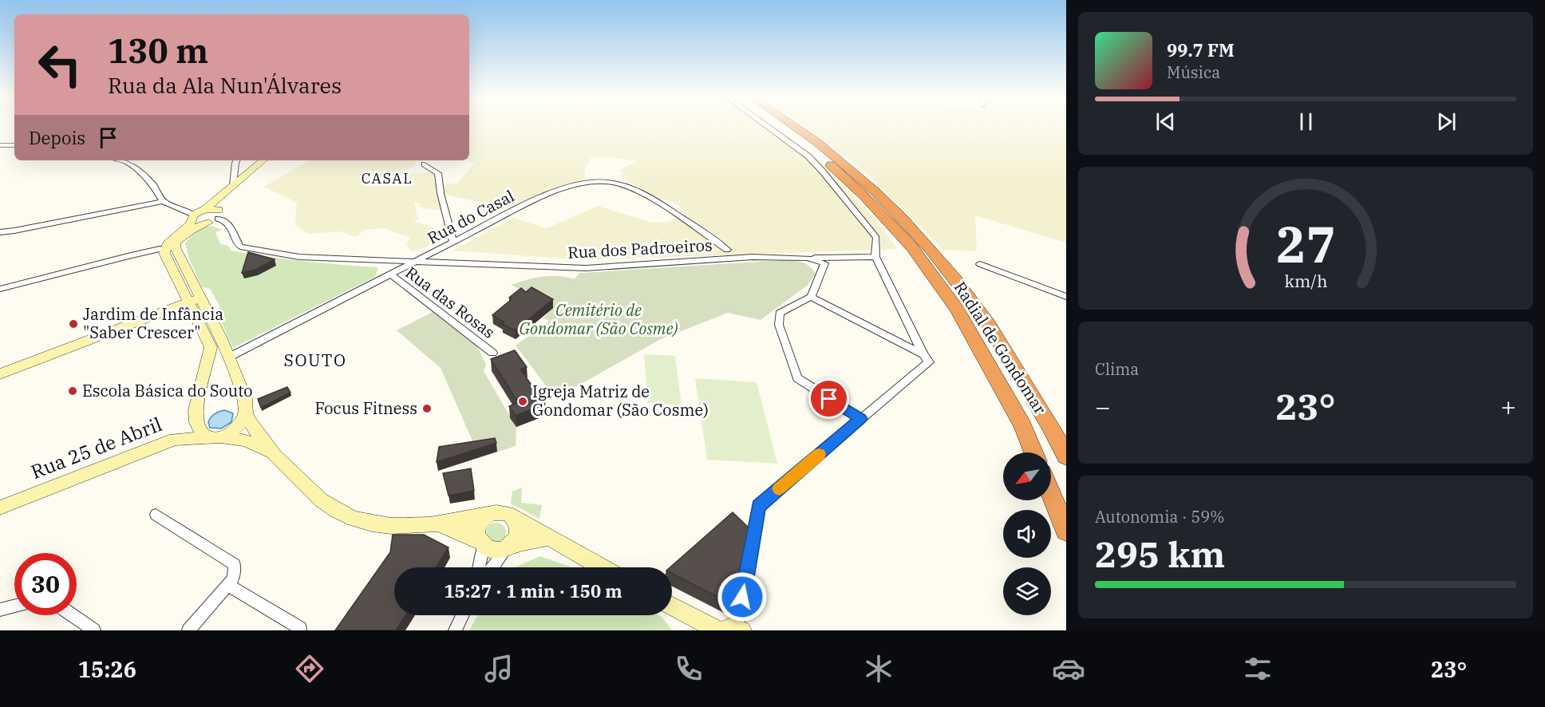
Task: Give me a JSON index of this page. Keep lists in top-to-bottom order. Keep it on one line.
{"streets":{"highway":["Radial de Gondomar"],"main road":["Rua 25 de Abril"],"street":["Rua do Casal","Rua dos Padroeiros","Rua das Rosas"]},"crossings":[["Rua do Casal","Rua dos Padroeiros"],["Rua do Casal","Rua das Rosas"]],"districts":["CASAL","SOUTO"],"parks":["Cemitério de Gondomar (São Cosme)"],"places":["Jardim de Infância \"Saber Crescer\"","Escola Básica do Souto","Igreja Matriz de Gondomar (São Cosme)","Focus Fitness"],"north":"bottom left","page":{"turn":["130 m","Rua da Ala Nun'Álvares"],"song":["99.7 FM","Música"],"then":"Depois","tile":["Clima",["Autonomia · 59%","295 km"]],"heat":["−","23°","+"],"limit":"30","trip":"15:27 · 1 min · 150 m","tabs":["15:26","23°"],"gauge":["27","km/h"]}}
